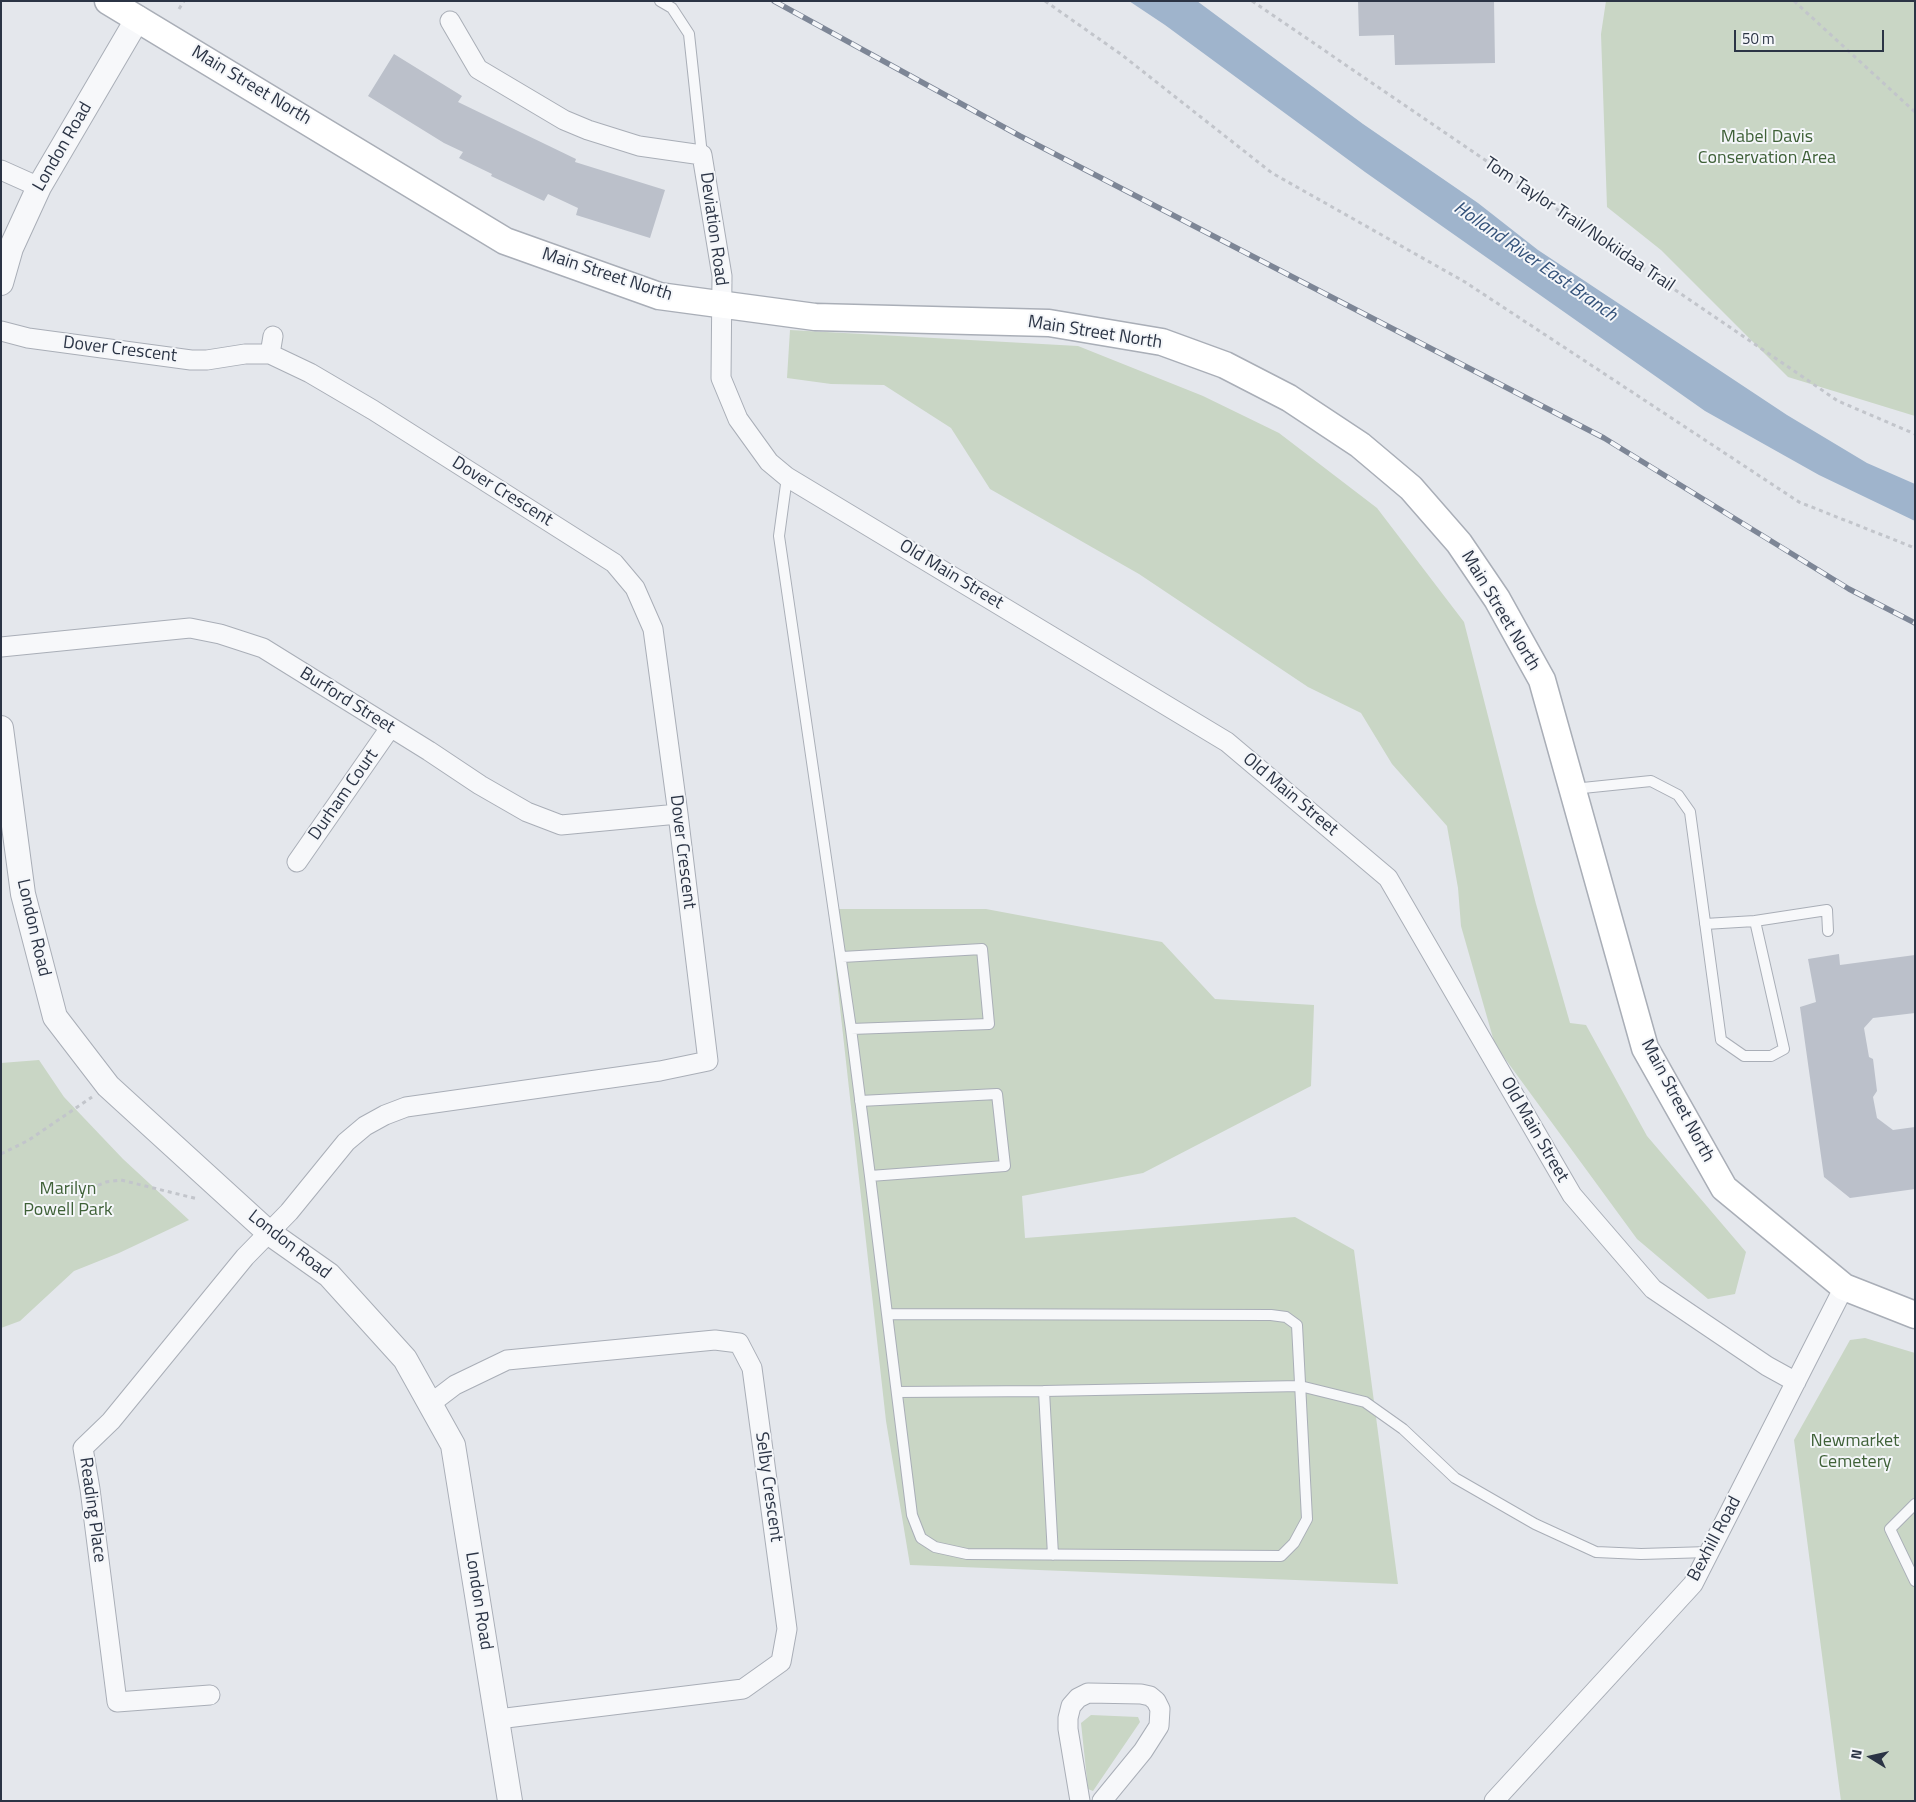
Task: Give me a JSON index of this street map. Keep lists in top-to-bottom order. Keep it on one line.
{"streets":{"main road":["Main Street North"],"street":["London Road","Deviation Road","Dover Crescent","Old Main Street","Burford Street","Durham Court","Selby Crescent","Reading Place","Bexhill Road"],"path":["Tom Taylor Trail/Nokiidaa Trail"]},"crossings":[["Main Street North","London Road"],["Main Street North","Deviation Road"],["Main Street North","Old Main Street"],["Main Street North","Bexhill Road"],["London Road","Dover Crescent"],["London Road","Selby Crescent"],["London Road","Reading Place"],["Deviation Road","Old Main Street"],["Dover Crescent","Burford Street"],["Dover Crescent","Reading Place"],["Old Main Street","Bexhill Road"],["Burford Street","Durham Court"]],"water":["Holland River East Branch"],"parks":["Mabel Davis Conservation Area","Marilyn Powell Park","Newmarket Cemetery"],"scale_bar":"50 m","north":"left"}
